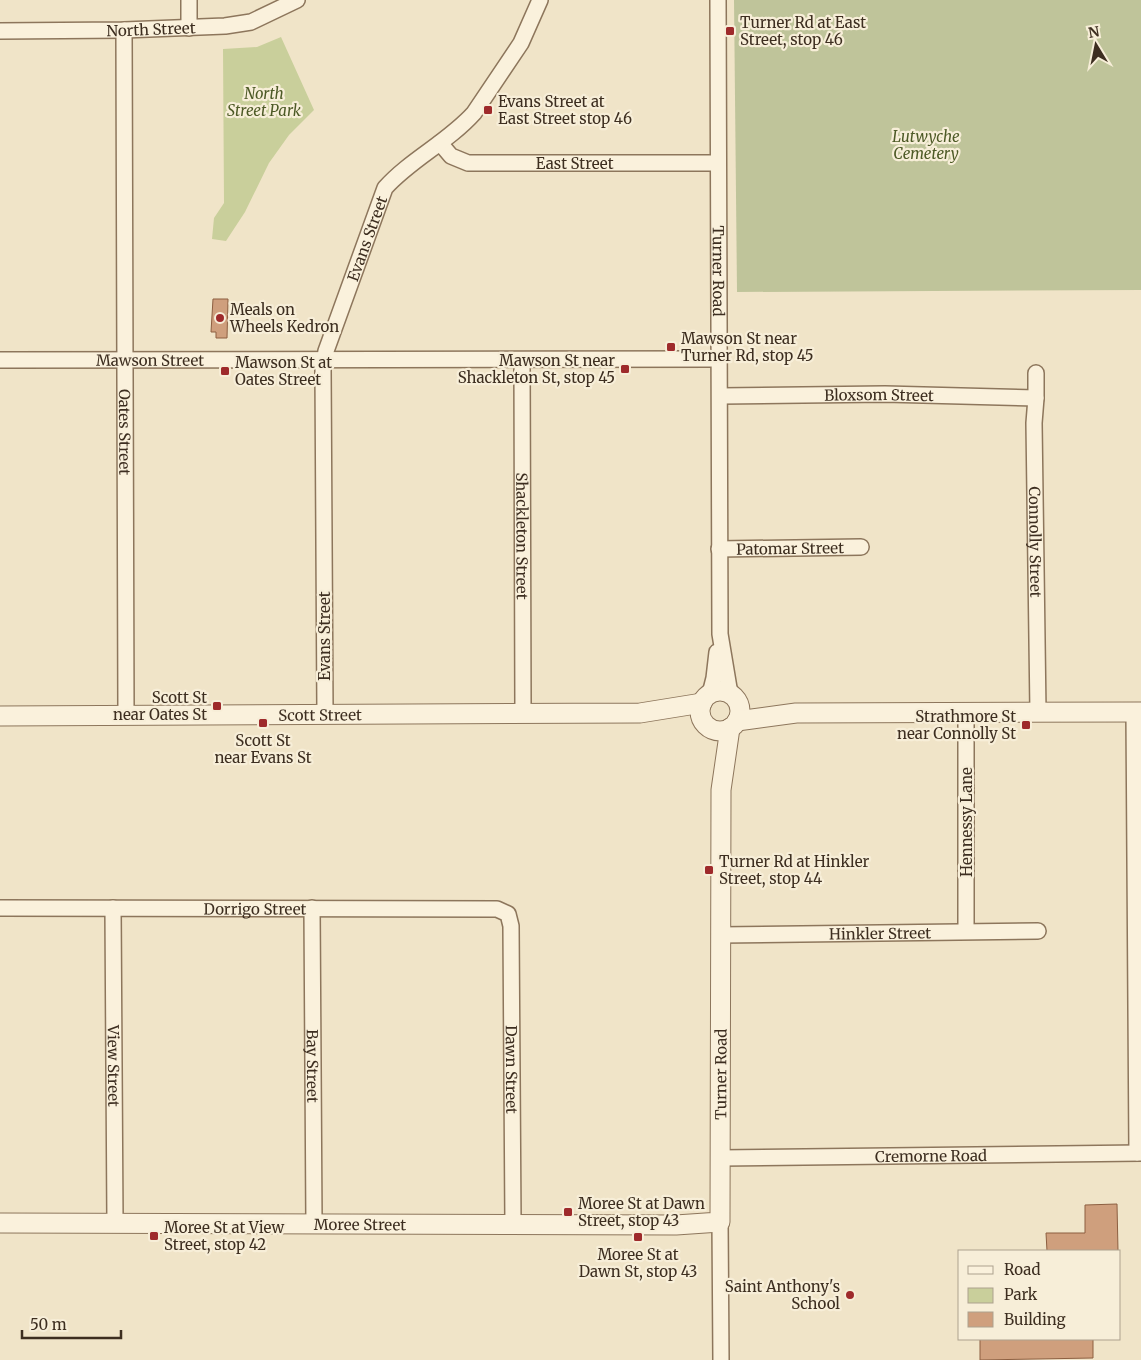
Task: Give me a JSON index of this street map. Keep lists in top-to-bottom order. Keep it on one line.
{"streets":{"street":["North Street","East Street","Evans Street","Turner Road","Mawson Street","Bloxsom Street","Oates Street","Shackleton Street","Connolly Street","Patomar Street","Scott Street","Hennessy Lane","Dorrigo Street","Hinkler Street","View Street","Bay Street","Dawn Street","Cremorne Road","Moree Street"]},"crossings":[["North Street","Oates Street"],["East Street","Evans Street"],["East Street","Turner Road"],["Evans Street","Mawson Street"],["Evans Street","Scott Street"],["Turner Road","Mawson Street"],["Turner Road","Bloxsom Street"],["Turner Road","Patomar Street"],["Turner Road","Scott Street"],["Turner Road","Hinkler Street"],["Turner Road","Cremorne Road"],["Turner Road","Moree Street"],["Mawson Street","Oates Street"],["Mawson Street","Shackleton Street"],["Bloxsom Street","Connolly Street"],["Oates Street","Scott Street"],["Shackleton Street","Scott Street"],["Hennessy Lane","Hinkler Street"],["Dorrigo Street","View Street"],["Dorrigo Street","Bay Street"],["Dorrigo Street","Dawn Street"],["View Street","Moree Street"],["Bay Street","Moree Street"],["Dawn Street","Moree Street"]],"parks":["North Street Park","Lutwyche Cemetery"],"places":{"transit":["Turner Rd at East Street, stop 46","Evans Street at East Street stop 46","Mawson St near Turner Rd, stop 45","Mawson St near Shackleton St, stop 45","Mawson St at Oates Street","Scott St near Oates St","Scott St near Evans St","Strathmore St near Connolly St","Turner Rd at Hinkler Street, stop 44","Moree St at Dawn Street, stop 43","Moree St at View Street, stop 42","Moree St at Dawn St, stop 43"],"other":["Meals on Wheels Kedron","Saint Anthony's School"]},"legend":["Road","Park","Building"],"scale_bar":"50 m","north":"top"}
